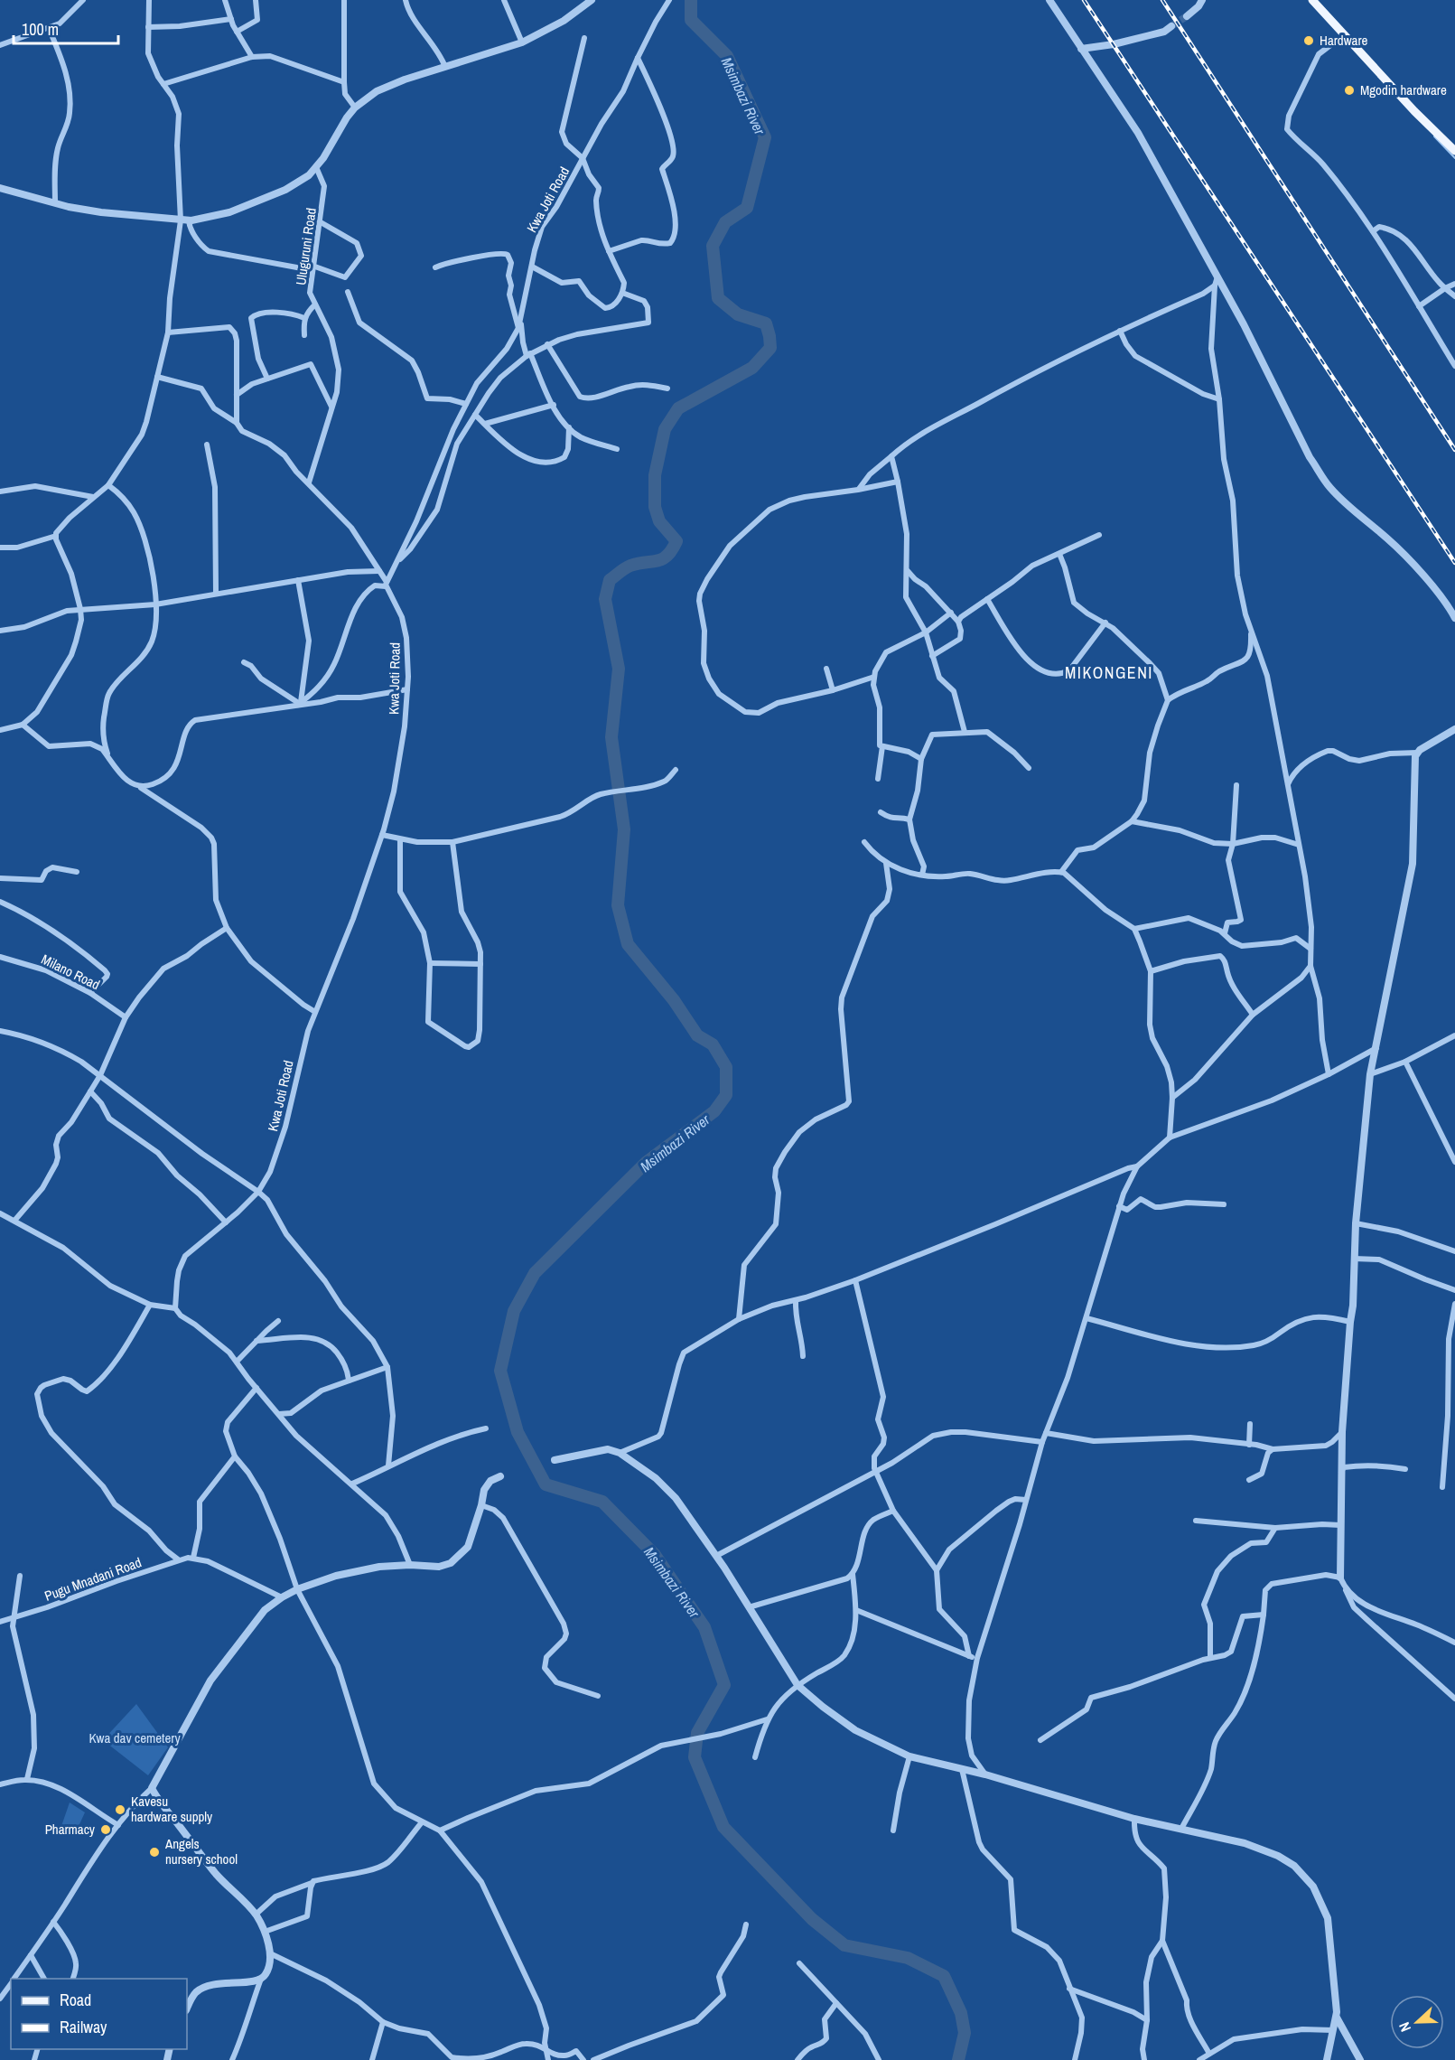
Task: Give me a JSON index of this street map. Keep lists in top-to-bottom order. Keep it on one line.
{"streets":{"street":["Kwa Joti Road","Uluguruni Road","Milano Road","Pugu Mnadani Road"]},"districts":["MIKONGENI"],"water":["Msimbazi River"],"parks":["Kwa dav cemetery"],"places":["Hardware","Mgodin hardware","Kavesu hardware supply","Pharmacy","Angels nursery school"],"legend":["Road","Railway"],"scale_bar":"100 m","north":"left"}
